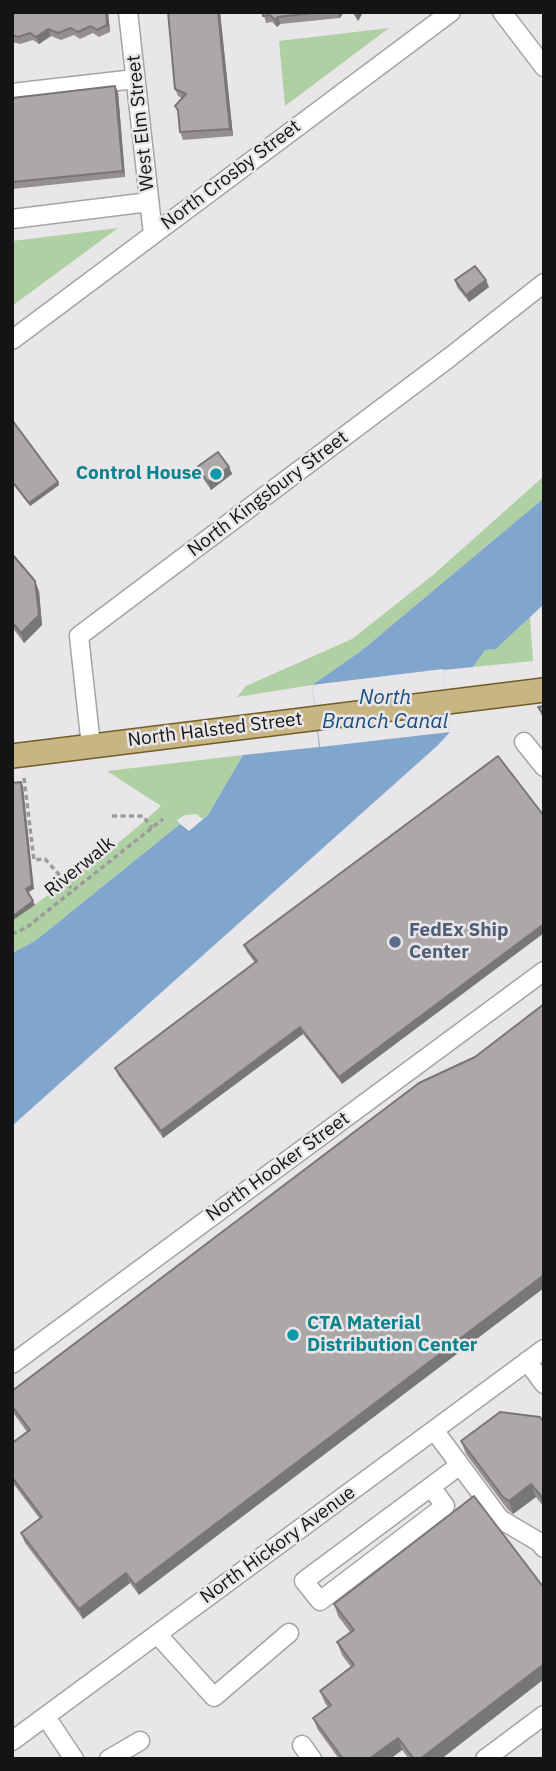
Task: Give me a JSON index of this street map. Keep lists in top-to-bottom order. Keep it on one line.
{"streets":{"main road":["North Halsted Street"],"street":["West Elm Street","North Crosby Street","North Kingsbury Street","North Hooker Street","North Hickory Avenue"],"path":["Riverwalk"]},"crossings":[["West Elm Street","North Crosby Street"],["North Kingsbury Street","North Halsted Street"]],"water":["North Branch Canal"],"places":["Control House","FedEx Ship Center","CTA Material Distribution Center"]}
